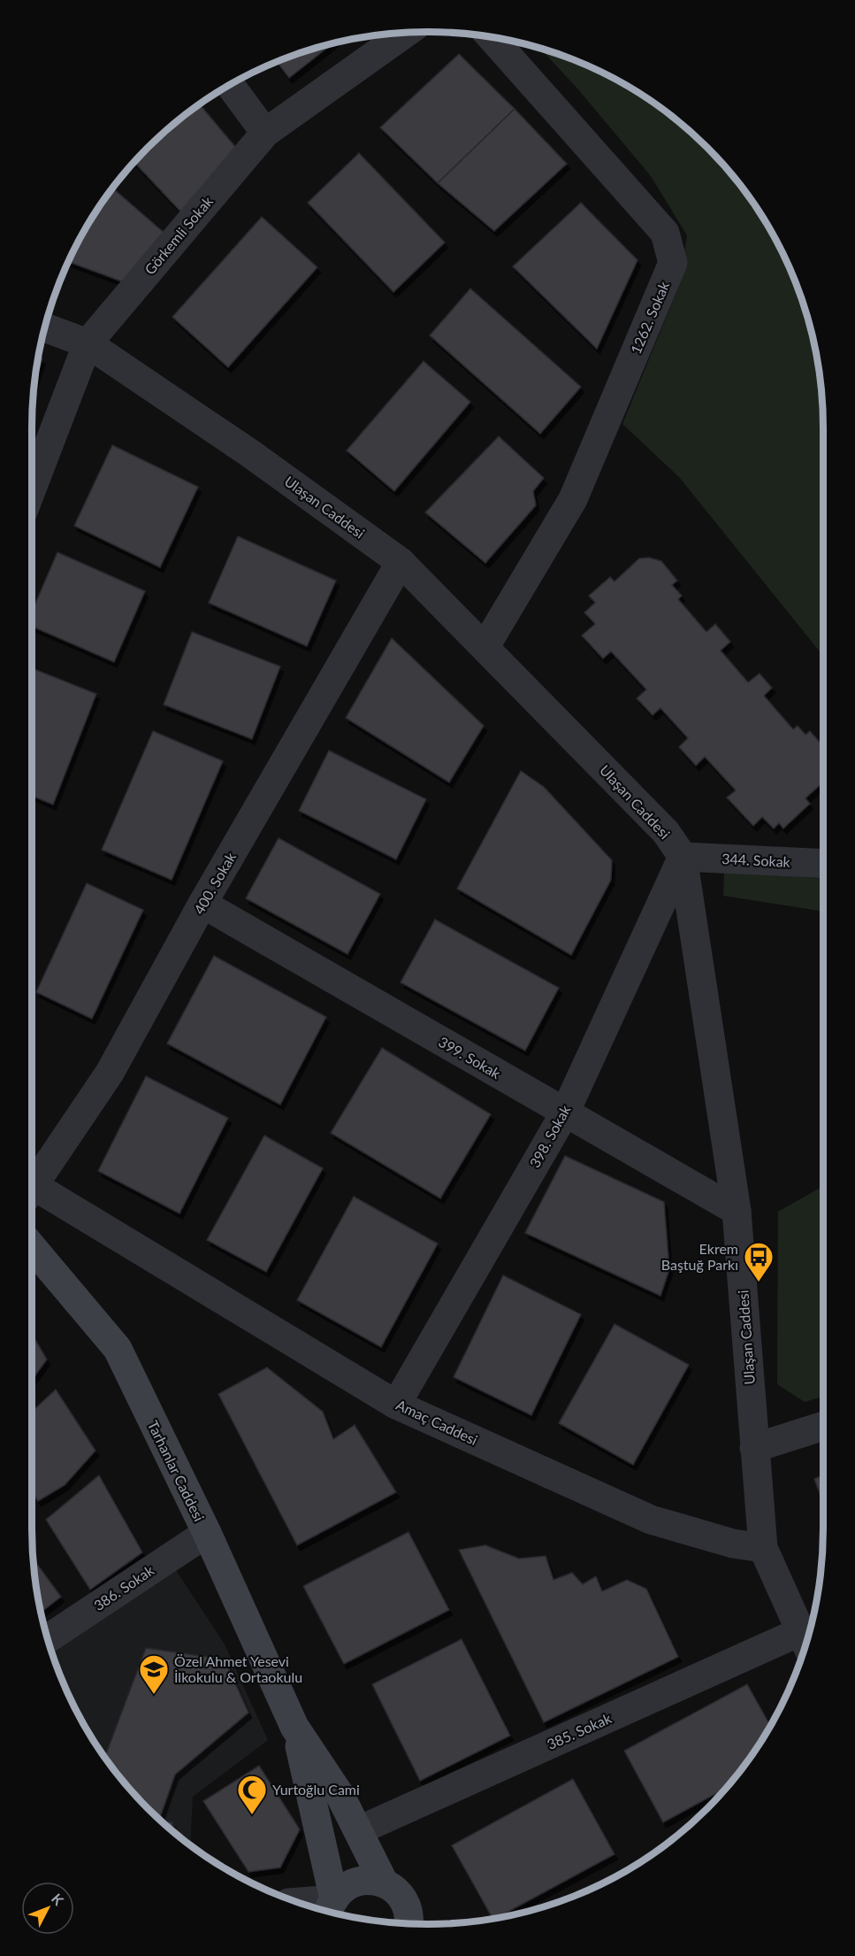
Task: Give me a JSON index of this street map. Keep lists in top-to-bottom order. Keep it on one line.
{"streets":{"main road":["Tarhanlar Caddesi"],"street":["Görkemli Sokak","1262. Sokak","Ulaşan Caddesi","344. Sokak","400. Sokak","399. Sokak","398. Sokak","Amaç Caddesi","386. Sokak","385. Sokak"]},"crossings":[["Görkemli Sokak","Ulaşan Caddesi"],["1262. Sokak","Ulaşan Caddesi"],["Ulaşan Caddesi","344. Sokak"],["Ulaşan Caddesi","400. Sokak"],["Ulaşan Caddesi","399. Sokak"],["Ulaşan Caddesi","398. Sokak"],["Ulaşan Caddesi","Amaç Caddesi"],["344. Sokak","398. Sokak"],["400. Sokak","399. Sokak"],["399. Sokak","398. Sokak"],["398. Sokak","Amaç Caddesi"],["Tarhanlar Caddesi","386. Sokak"],["Tarhanlar Caddesi","385. Sokak"]],"places":{"bus stop":["Ekrem Baştuğ Parkı"],"school or university":["Özel Ahmet Yesevi İlkokulu & Ortaokulu"],"mosque":["Yurtoğlu Cami"]},"north":"top right"}
